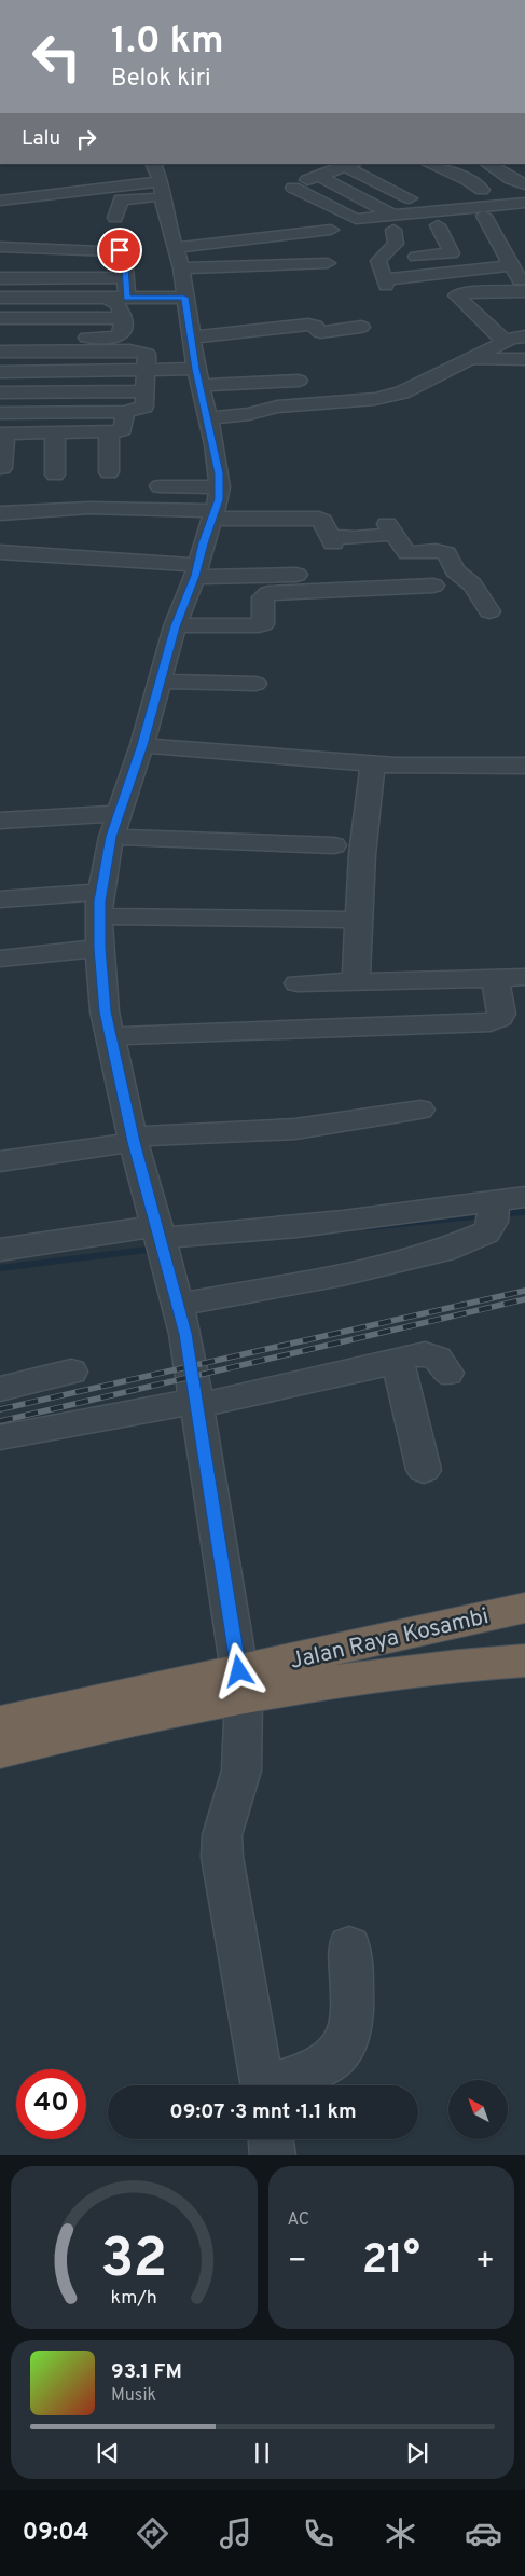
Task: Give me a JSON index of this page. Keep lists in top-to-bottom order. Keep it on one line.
{"streets":{"highway":["Jalan Raya Kosambi"]},"north":"top left","page":{"turn":["1.0 km","Belok kiri"],"then":"Lalu","limit":"40","trip":"09:07 · 3 mnt · 1.1 km","tile":"AC","heat":["−","21°","+"],"song":["93.1 FM","Musik"],"tabs":"09:04","gauge":["32","km/h"]}}
